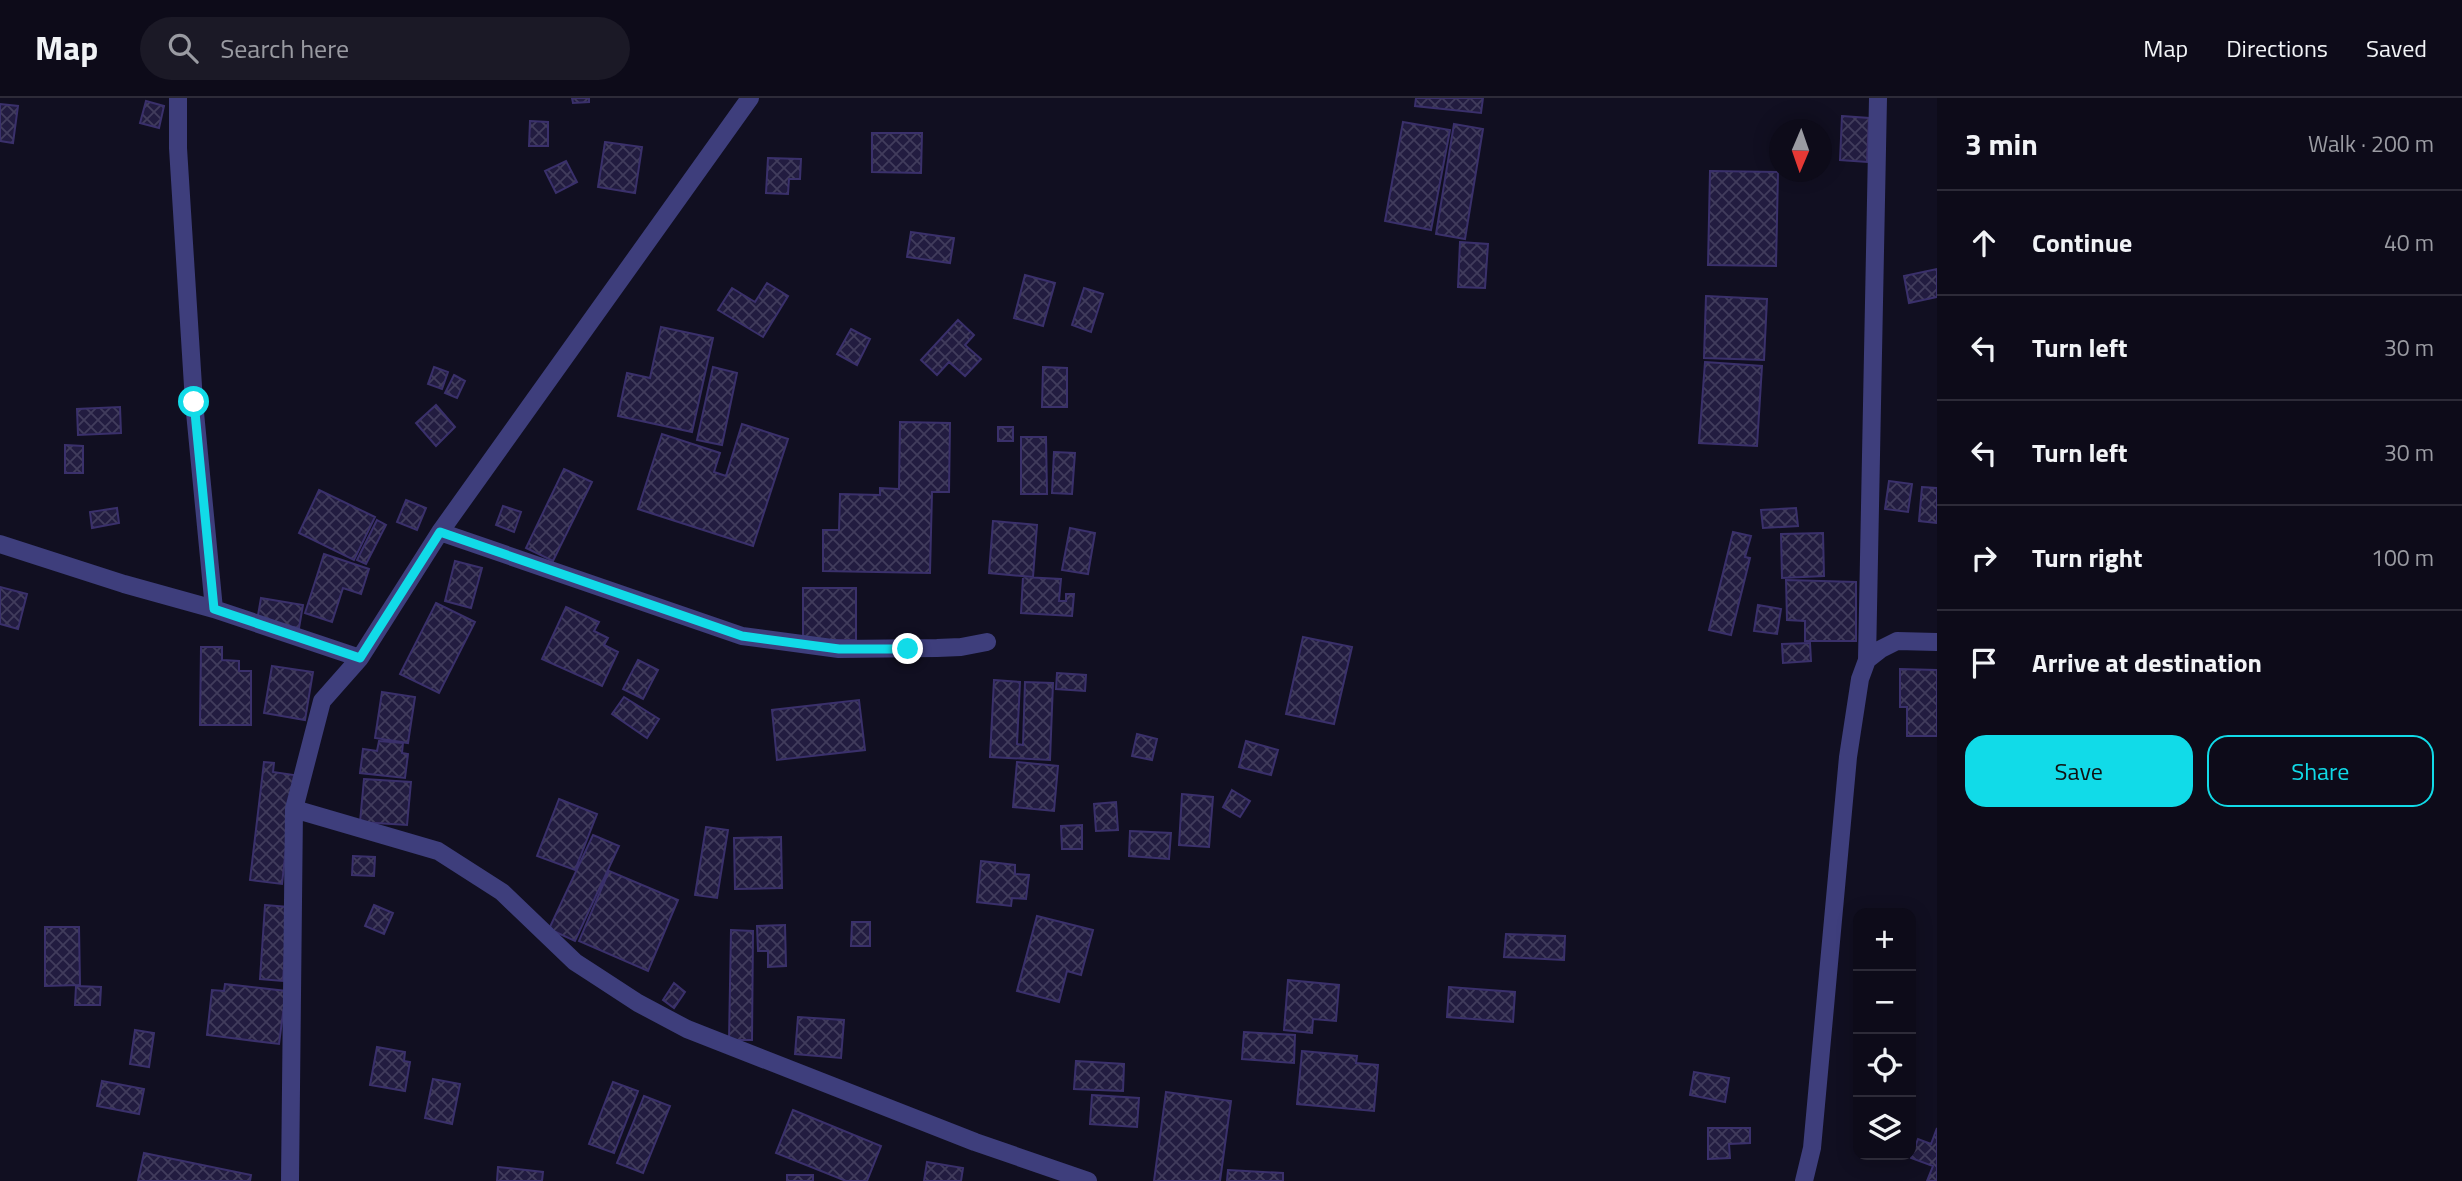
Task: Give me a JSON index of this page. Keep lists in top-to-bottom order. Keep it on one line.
{"north":"bottom","page":{"header":"Map","search":"Search here","nav":["Map","Directions","Saved"],"heading":["3 min","Walk · 200 m"],"list":[["Continue","40 m"],["Turn left","30 m"],["Turn left","30 m"],["Turn right","100 m"],"Arrive at destination"],"buttons":["Save","Share"],"map_buttons":["+","−"]}}
